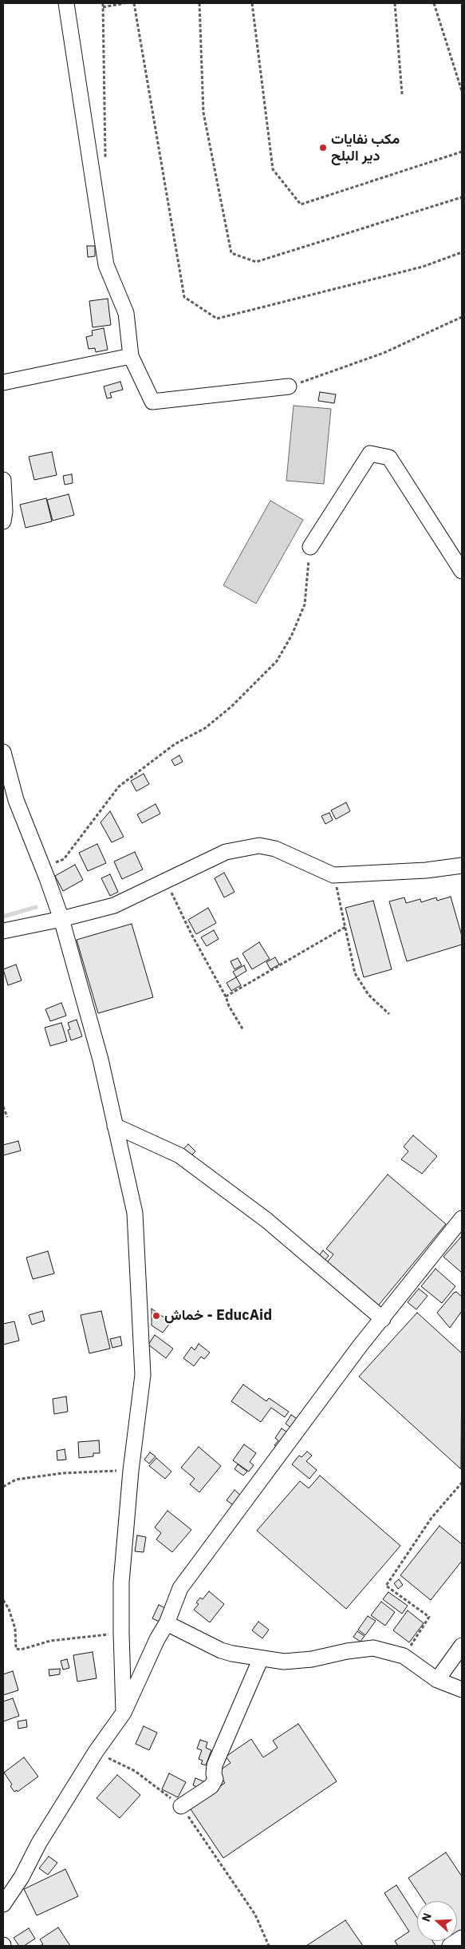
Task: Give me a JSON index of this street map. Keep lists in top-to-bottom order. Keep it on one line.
{"places":["مكب نفايات دير البلح","خماش - EducAid"],"north":"left"}
